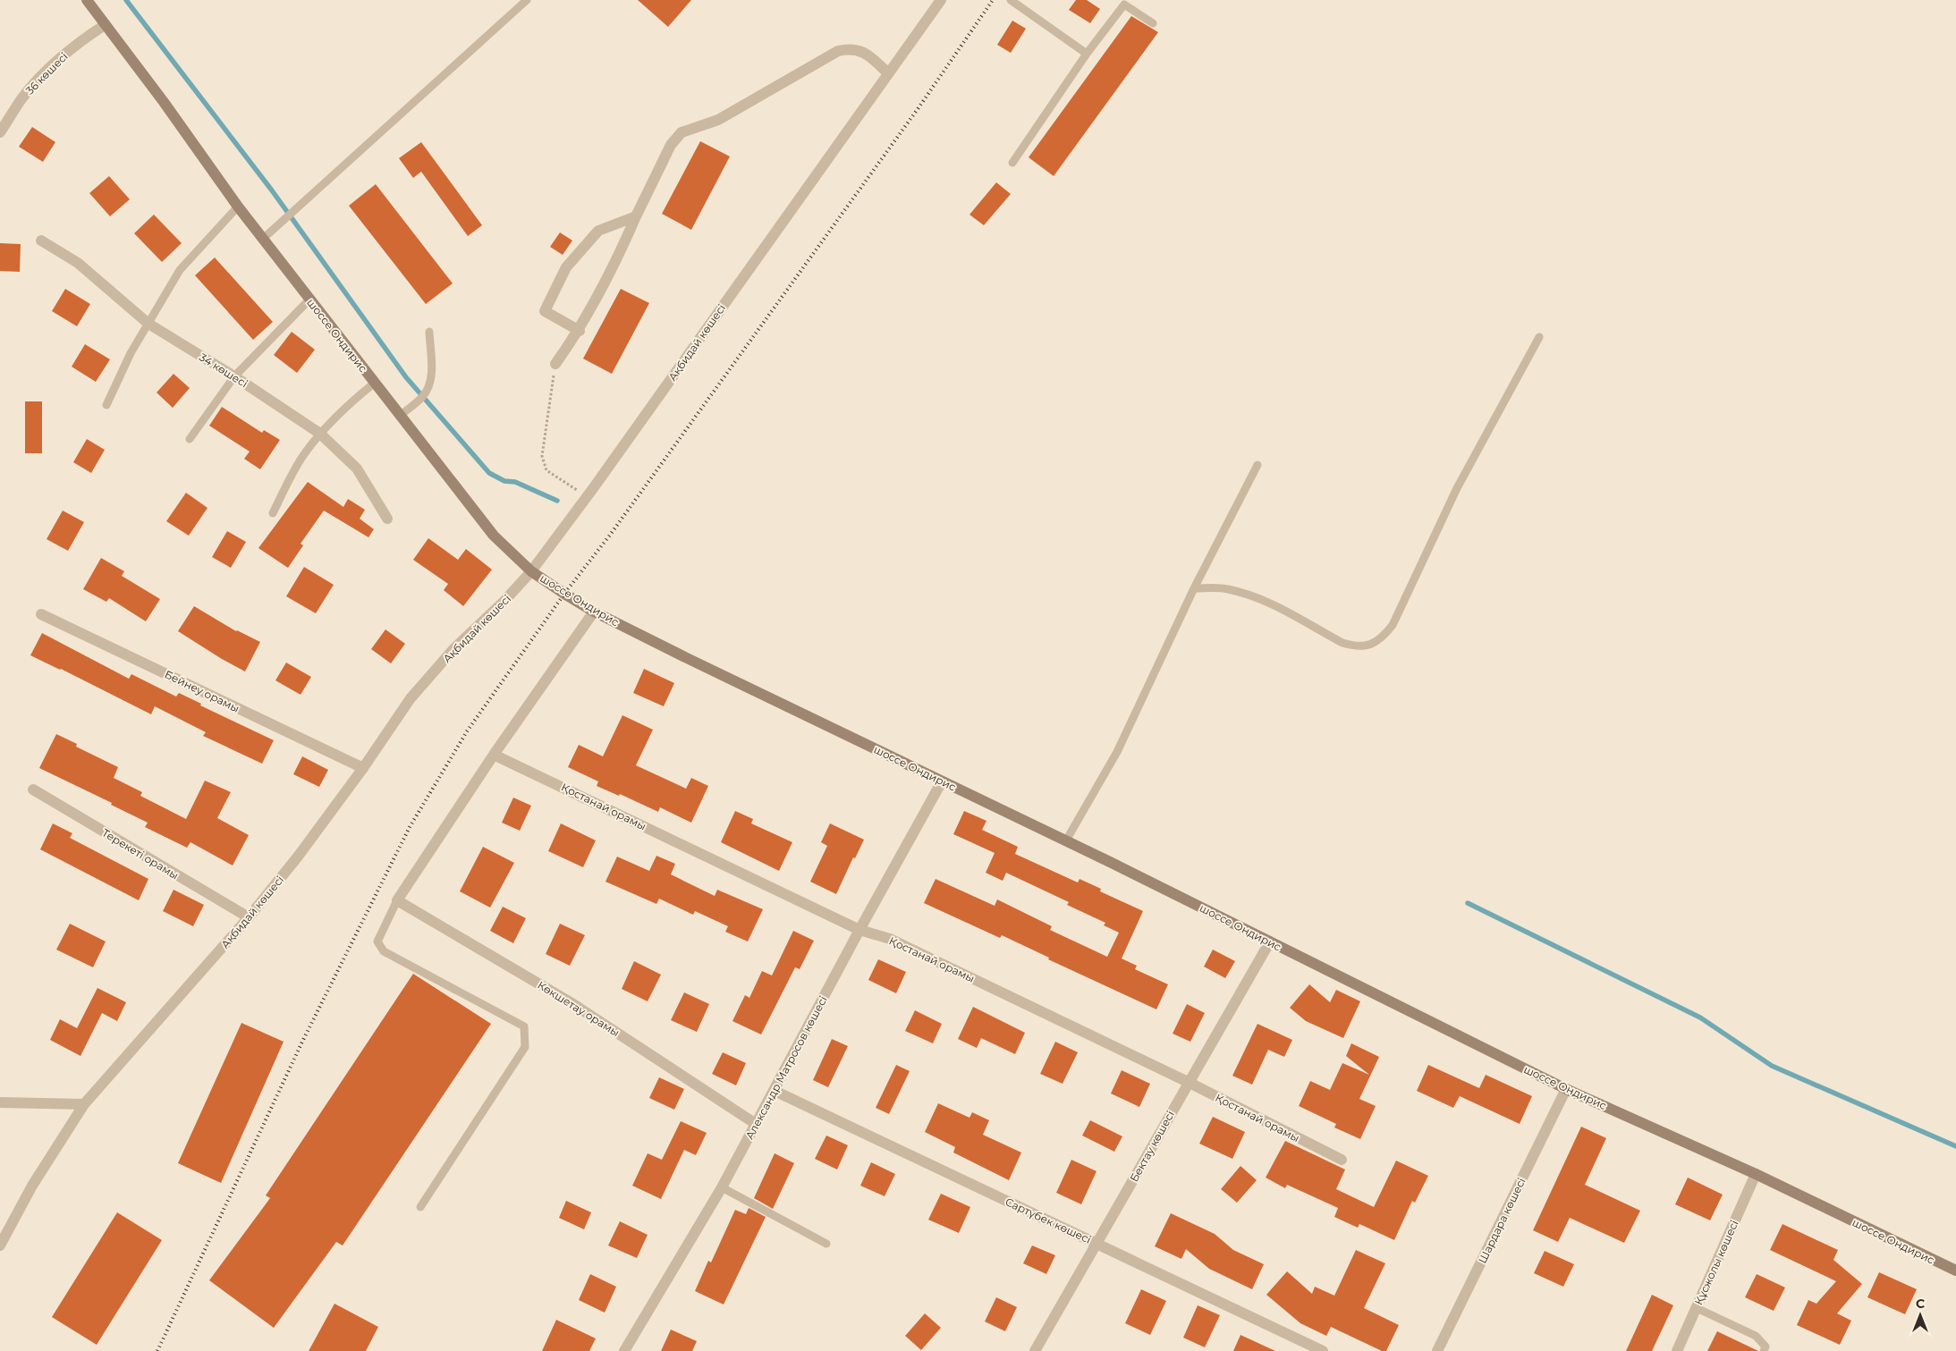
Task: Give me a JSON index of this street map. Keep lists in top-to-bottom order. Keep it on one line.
{"streets":{"main road":["шоссе Ондирис"],"street":["36 көшесі","Ақбидай көшесі","34 көшесі","Бейнеу орамы","Қостанай орамы","Терекеті орамы","Көкшетау орамы","Александр Матросов көшесі","Бектау көшесі","Сартүбек көшесі","Шардара көшесі","Құсжолы көшесі"]},"crossings":[["36 көшесі","шоссе Ондирис"],["шоссе Ондирис","Ақбидай көшесі"],["шоссе Ондирис","Александр Матросов көшесі"],["шоссе Ондирис","Бектау көшесі"],["шоссе Ондирис","Шардара көшесі"],["шоссе Ондирис","Құсжолы көшесі"],["Ақбидай көшесі","Бейнеу орамы"],["Ақбидай көшесі","Терекеті орамы"],["Қостанай орамы","Александр Матросов көшесі"],["Қостанай орамы","Бектау көшесі"],["Көкшетау орамы","Александр Матросов көшесі"],["Александр Матросов көшесі","Сартүбек көшесі"],["Бектау көшесі","Сартүбек көшесі"]],"north":"top"}
